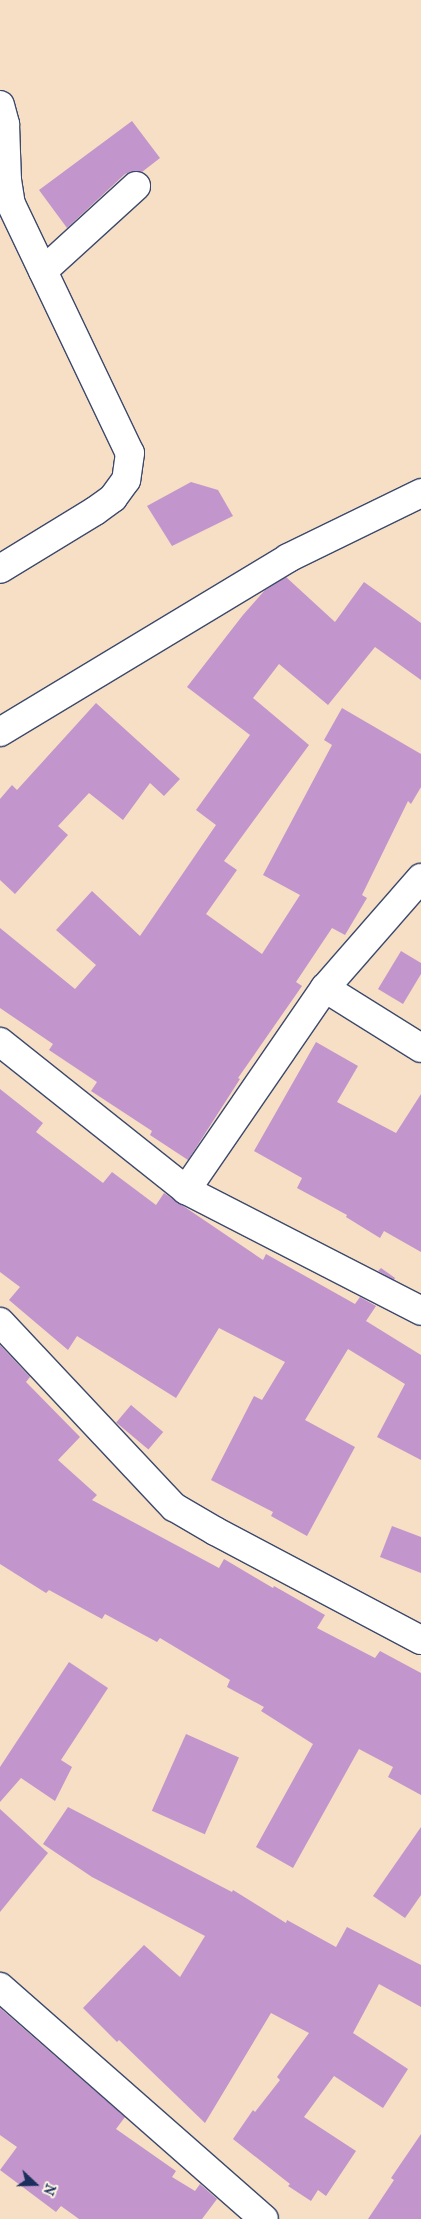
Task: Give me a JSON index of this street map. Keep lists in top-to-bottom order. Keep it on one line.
{"north":"right"}
